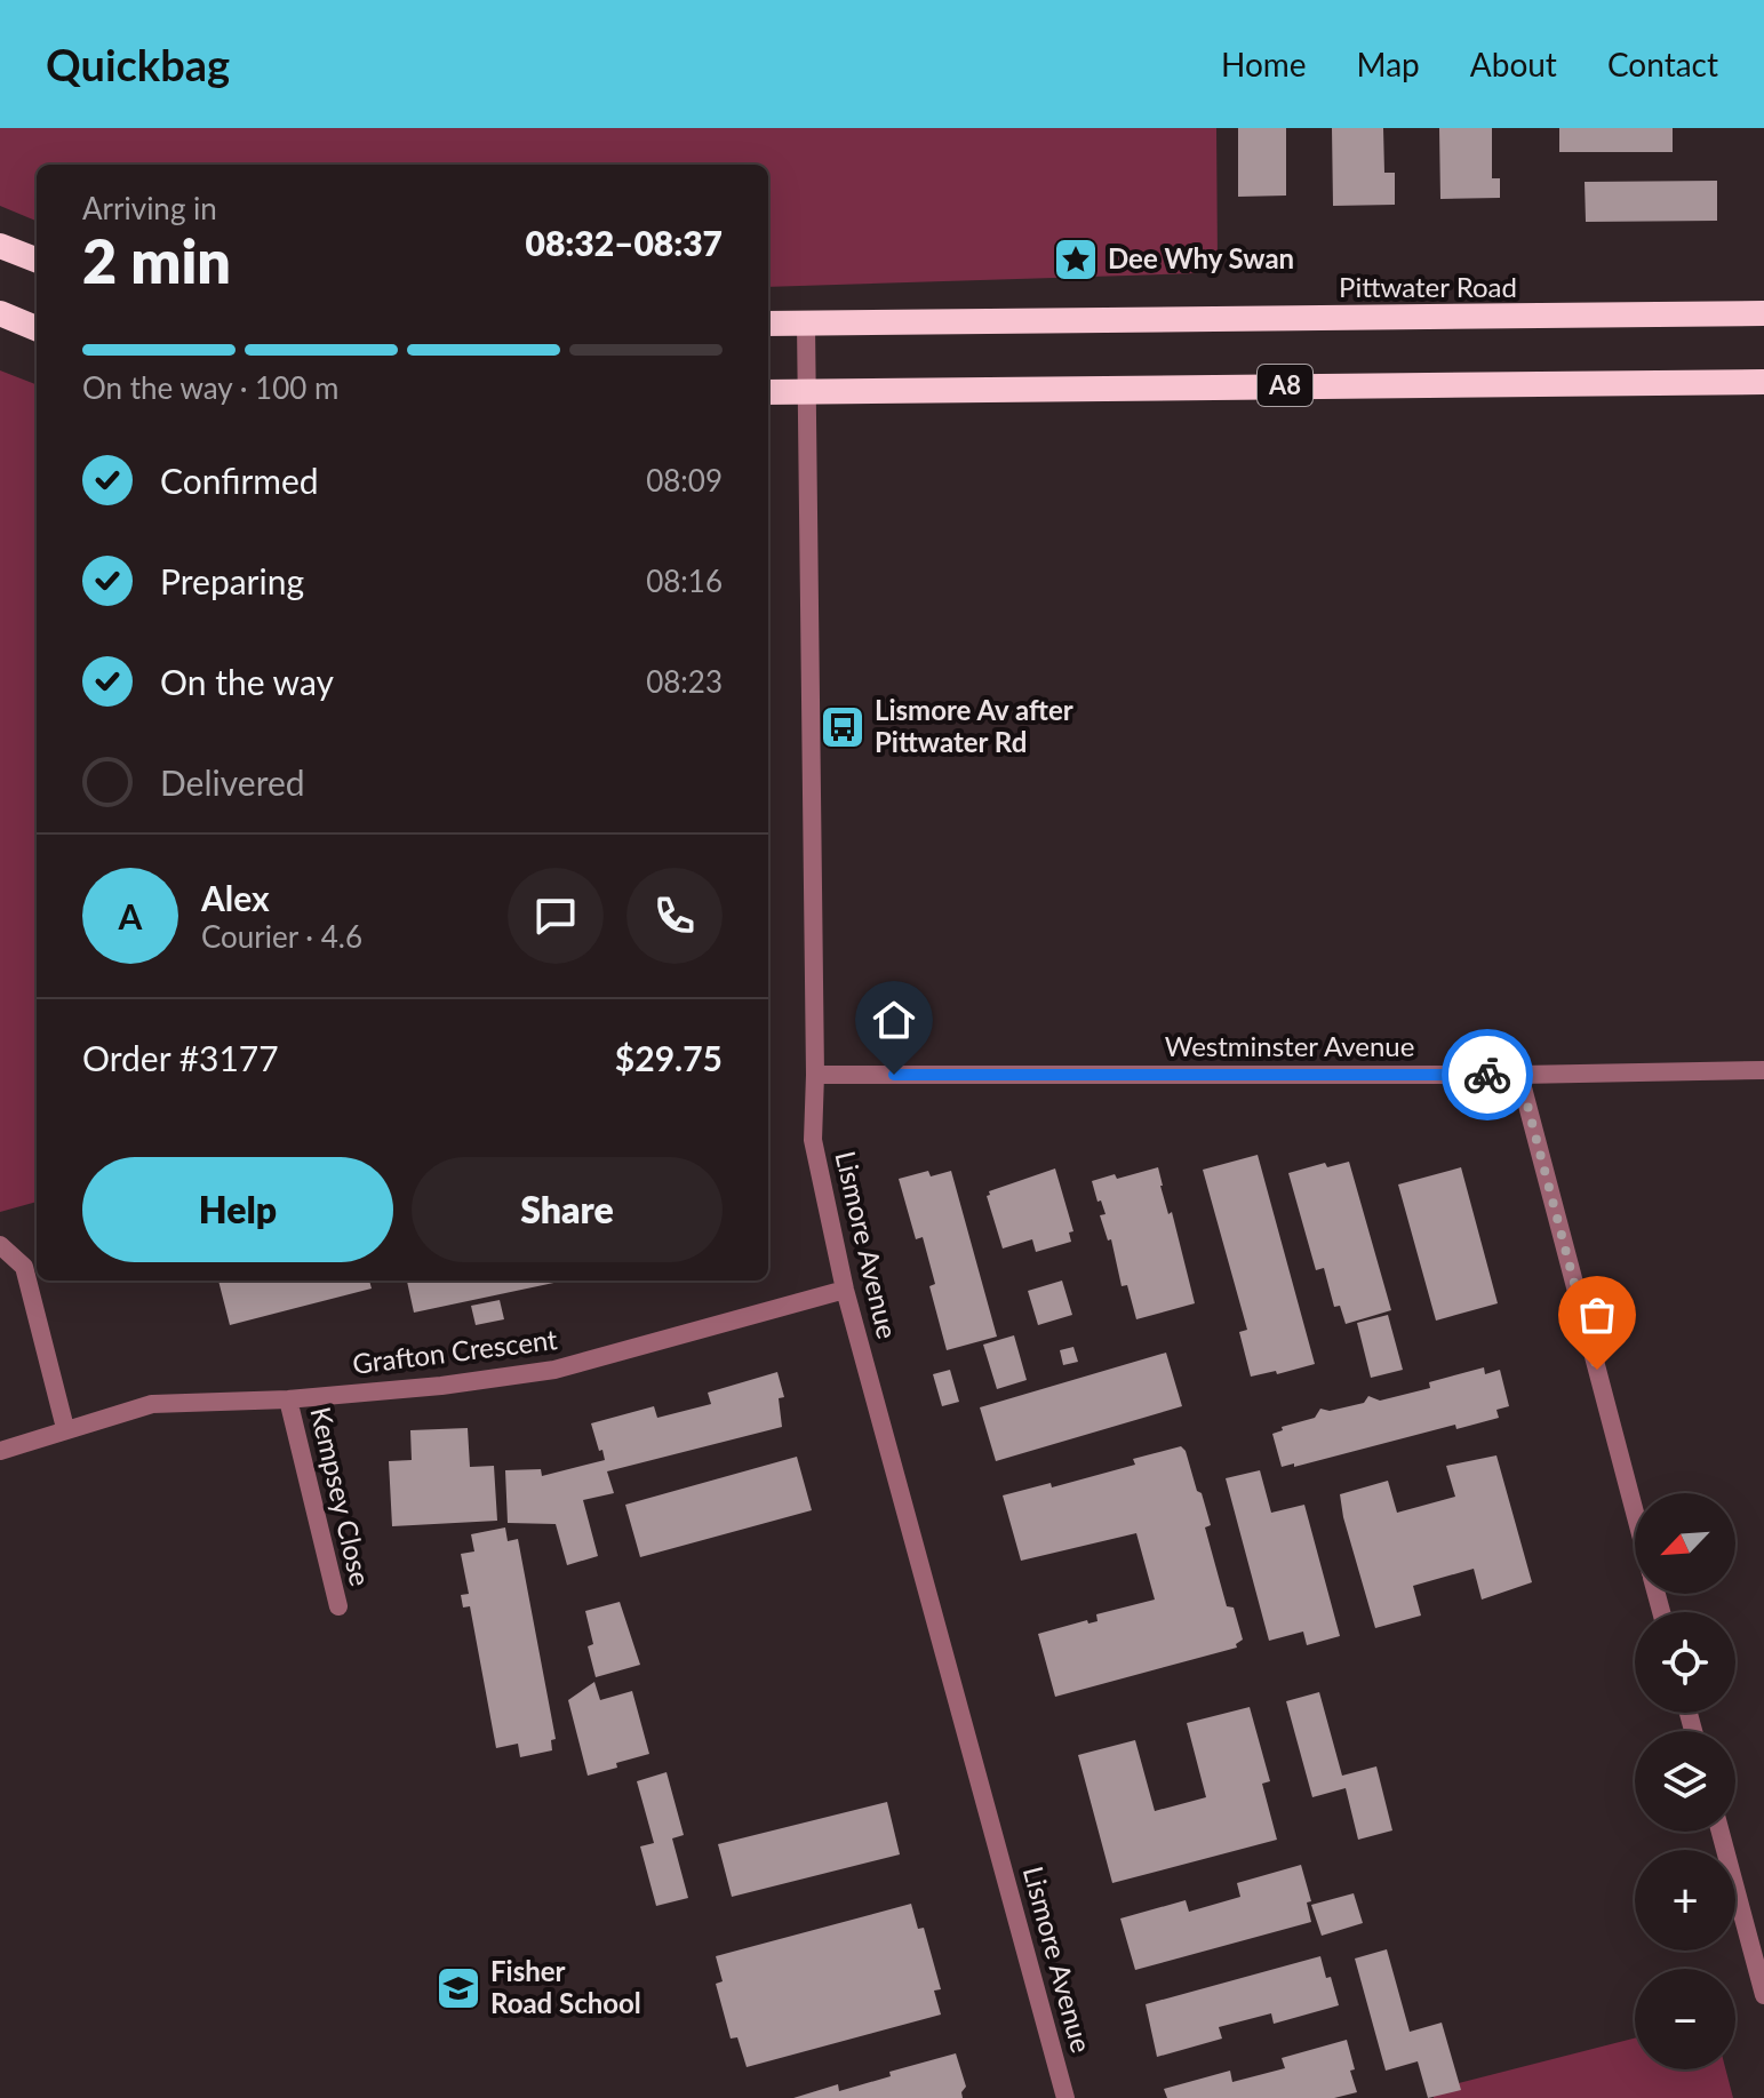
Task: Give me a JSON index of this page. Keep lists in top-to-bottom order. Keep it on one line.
{"streets":{"highway":["Pittwater Road","A8"],"street":["Westminster Avenue","Lismore Avenue","Grafton Crescent","Kempsey Close"]},"crossings":[["Pittwater Road","Lismore Avenue"],["A8","Lismore Avenue"],["Westminster Avenue","Lismore Avenue"],["Lismore Avenue","Grafton Crescent"],["Grafton Crescent","Kempsey Close"]],"places":{"place":["Dee Why Swan"],"bus stop":["Lismore Av after Pittwater Rd"],"school or university":["Fisher Road School"]},"north":"bottom left","page":{"header":"Quickbag","nav":["Home","Map","About","Contact"],"heading":["2 min","Arriving in","08:32–08:37"],"panel":["Alex","Courier · 4.6","Order #3177","$29.75"],"bar":"On the way · 100 m","list":[["Confirmed","08:09"],["Preparing","08:16"],["On the way","08:23"],"Delivered"],"round":"A","buttons":["Help","Share"],"map_buttons":["+","−"]}}
